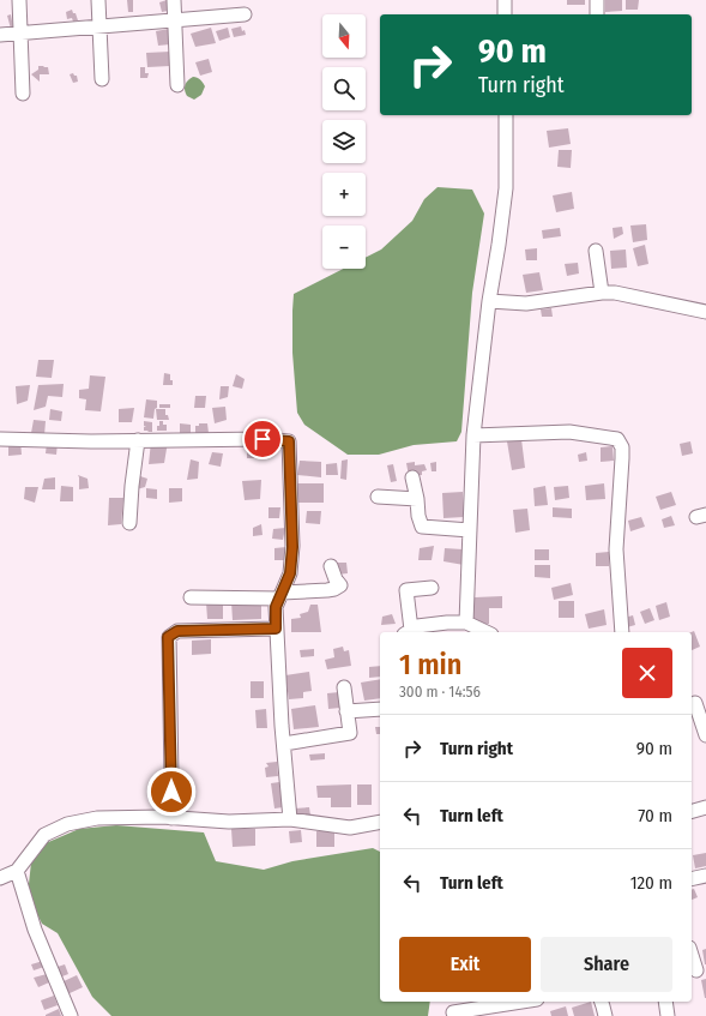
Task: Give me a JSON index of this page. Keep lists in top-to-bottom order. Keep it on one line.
{"north":"bottom","page":{"map_buttons":["+","−"],"turn":["90 m","Turn right"],"heading":["1 min","300 m · 14:56"],"list":[{"name":"Turn right","value":"90 m"},{"name":"Turn left","value":"70 m"},{"name":"Turn left","value":"120 m"}],"buttons":["Exit","Share"]}}
